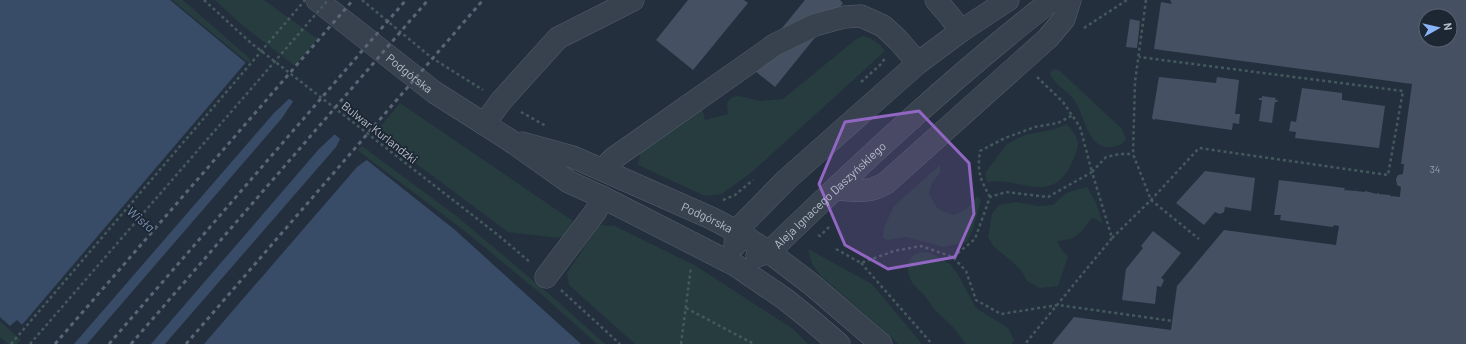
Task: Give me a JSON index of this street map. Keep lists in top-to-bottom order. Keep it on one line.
{"streets":{"street":["Podgórska","Aleja Ignacego Daszyńskiego"],"path":["Bulwar Kurlandzki"]},"crossings":[["Podgórska","Aleja Ignacego Daszyńskiego"]],"water":["Wisła"],"house_numbers":["34"],"north":"right"}
